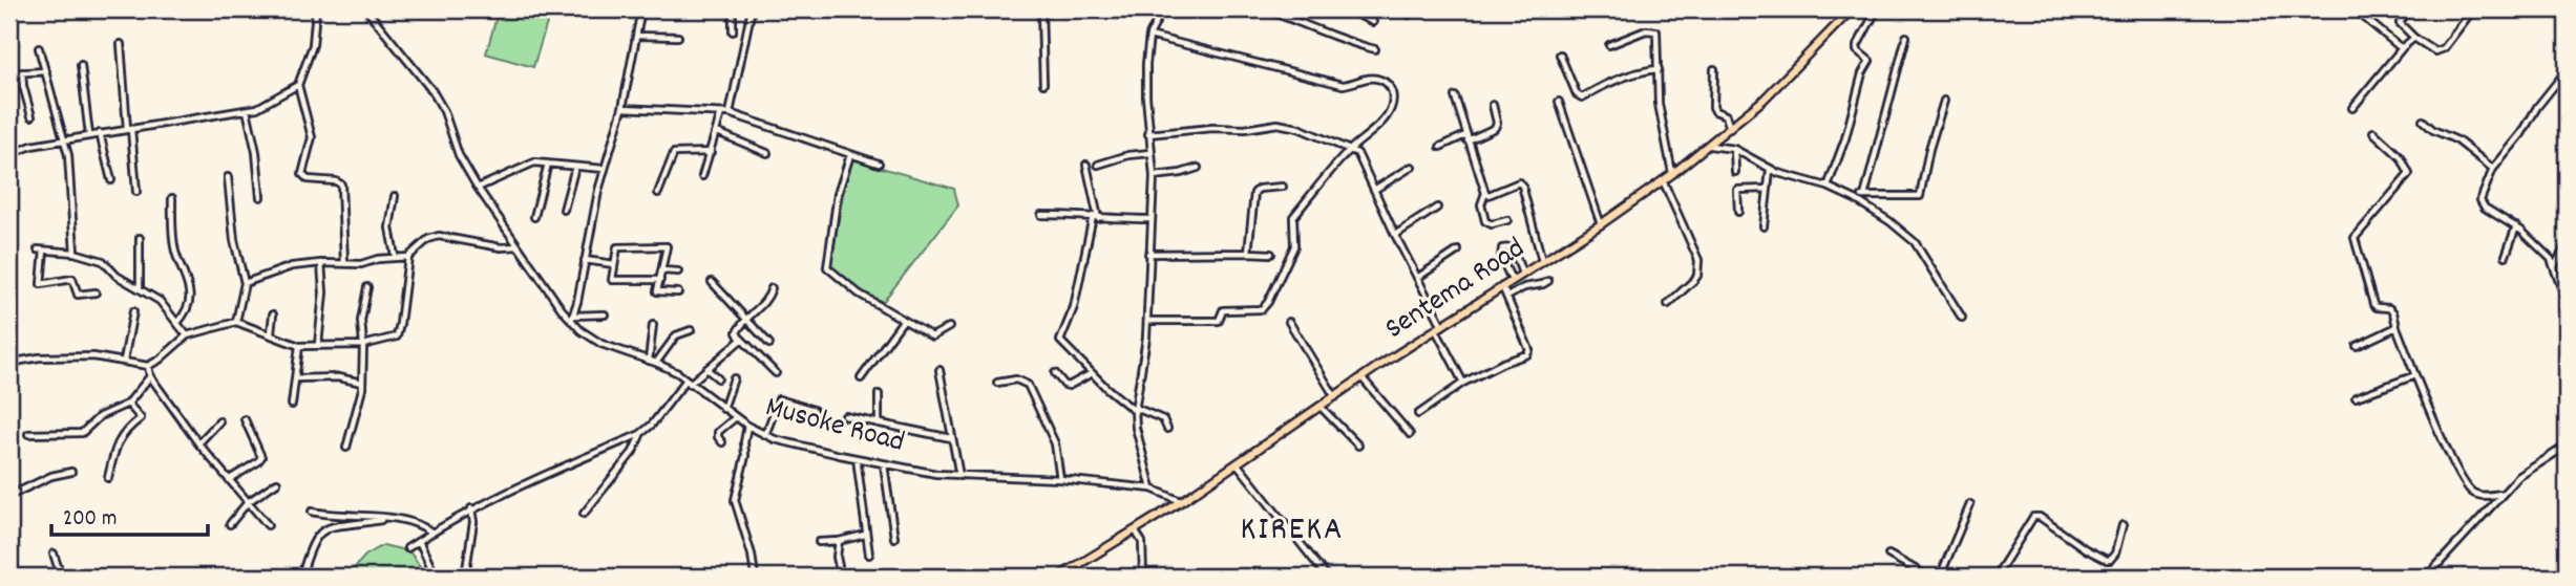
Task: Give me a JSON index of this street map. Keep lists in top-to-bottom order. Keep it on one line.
{"streets":{"main road":["Sentema Road"],"street":["Musoke Road"]},"crossings":[["Sentema Road","Musoke Road"]],"districts":["KIREKA"],"scale_bar":"200 m"}
